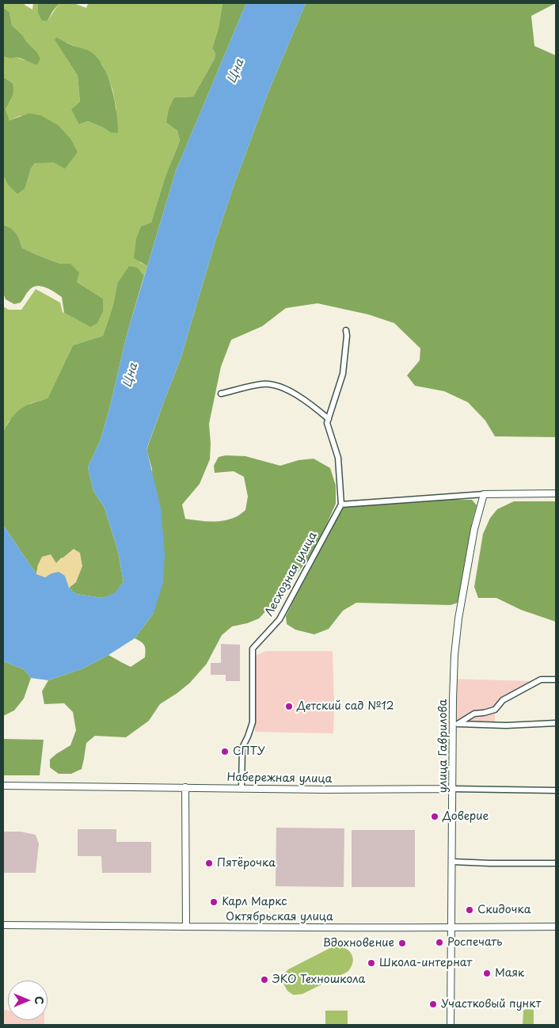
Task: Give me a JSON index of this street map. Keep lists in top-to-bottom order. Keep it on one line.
{"streets":{"street":["Лесхозная улица","улица Гаврилова","Набережная улица","Октябрьская улица"]},"crossings":[["Лесхозная улица","Набережная улица"],["улица Гаврилова","Набережная улица"],["улица Гаврилова","Октябрьская улица"]],"water":["Цна"],"places":["Детский сад №12","СПТУ","Доверие","Пятёрочка","Карл Маркс","Скидочка","Роспечать","Вдохновение","Школа-интернат","Маяк","ЭКО Техношкола","Участковый пункт"],"north":"right"}
